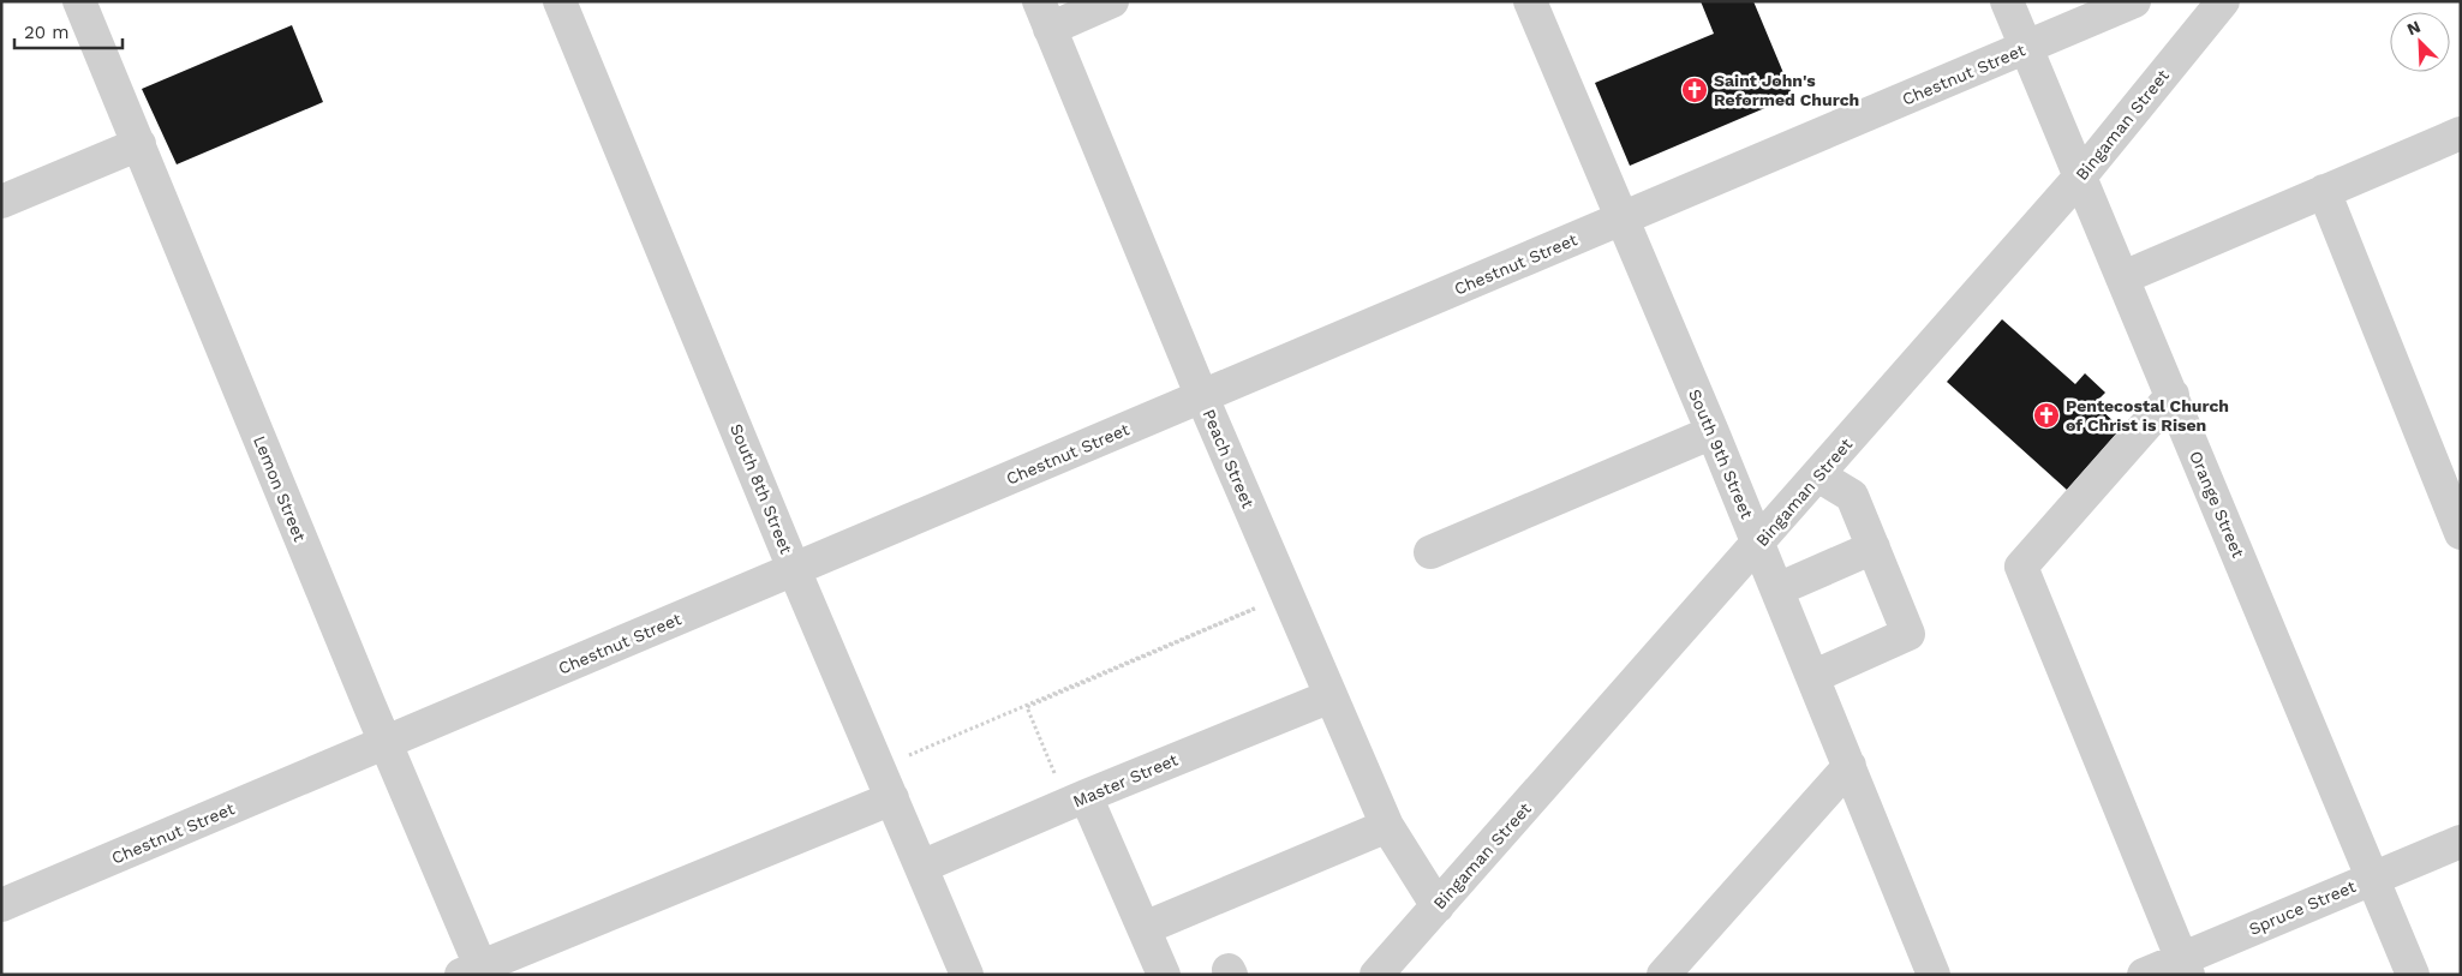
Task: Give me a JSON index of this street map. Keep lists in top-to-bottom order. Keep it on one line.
{"streets":{"street":["Chestnut Street","Bingaman Street","South 9th Street","Peach Street","Lemon Street","South 8th Street","Orange Street","Master Street","Spruce Street"]},"crossings":[["Chestnut Street","South 9th Street"],["Chestnut Street","Peach Street"],["Chestnut Street","Lemon Street"],["Chestnut Street","South 8th Street"],["Chestnut Street","Orange Street"],["Bingaman Street","South 9th Street"],["Bingaman Street","Peach Street"],["Bingaman Street","Orange Street"],["Peach Street","Master Street"],["South 8th Street","Master Street"],["Orange Street","Spruce Street"]],"places":{"church":["Saint John's Reformed Church","Pentecostal Church of Christ is Risen"]},"scale_bar":"20 m","north":"top left"}
